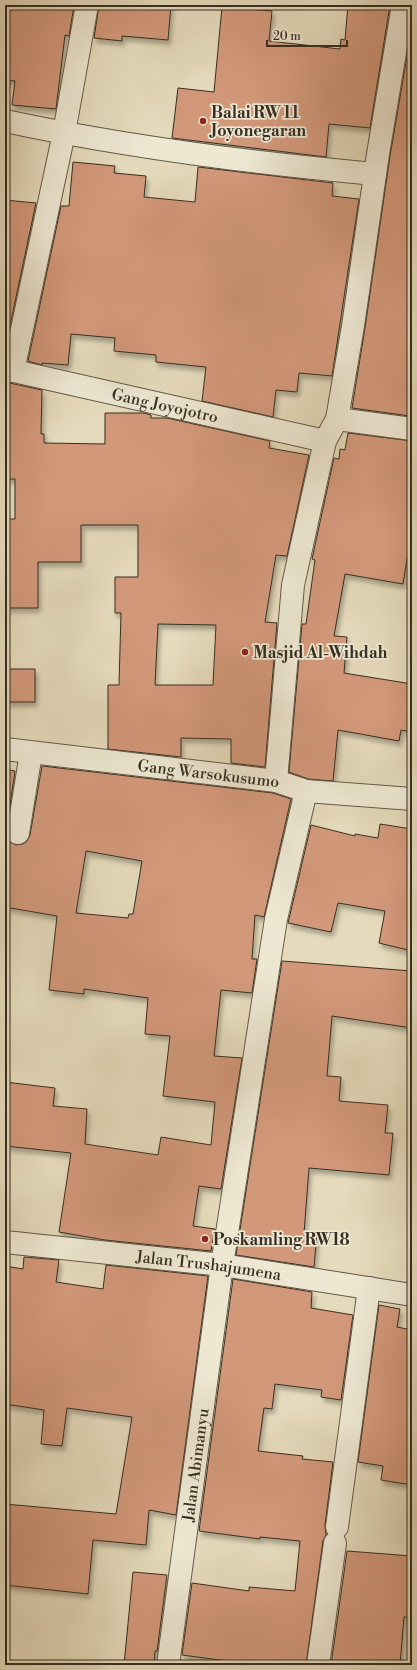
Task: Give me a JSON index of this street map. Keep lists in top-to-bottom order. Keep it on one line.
{"streets":{"street":["Gang Joyojotro","Gang Warsokusumo","Jalan Trushajumena","Jalan Abimanyu"]},"crossings":[["Gang Warsokusumo","Jalan Abimanyu"],["Jalan Trushajumena","Jalan Abimanyu"]],"places":["Balai RW 11 Joyonegaran","Masjid Al-Wihdah","Poskamling RW18"],"scale_bar":"20 m"}
